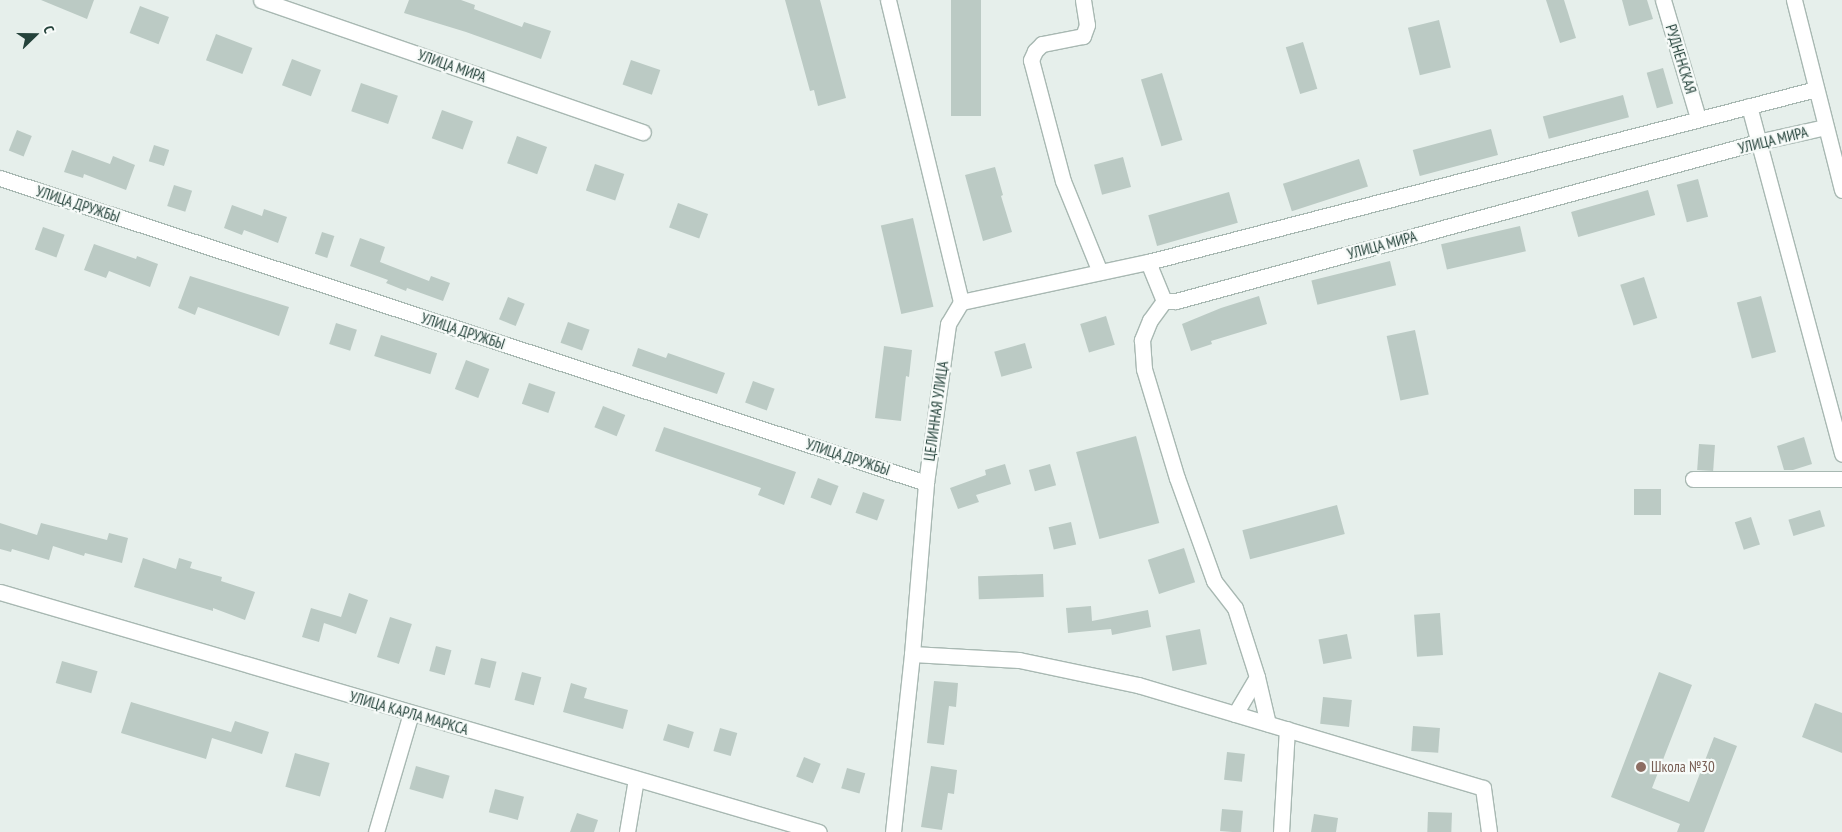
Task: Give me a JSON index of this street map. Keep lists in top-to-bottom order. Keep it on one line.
{"streets":{"street":["РУДНЕНСКАЯ","УЛИЦА МИРА","УЛИЦА ДРУЖБЫ","ЦЕЛИННАЯ УЛИЦА","УЛИЦА КАРЛА МАРКСА"]},"crossings":[["УЛИЦА ДРУЖБЫ","ЦЕЛИННАЯ УЛИЦА"]],"places":["Школа №30"],"north":"right"}
